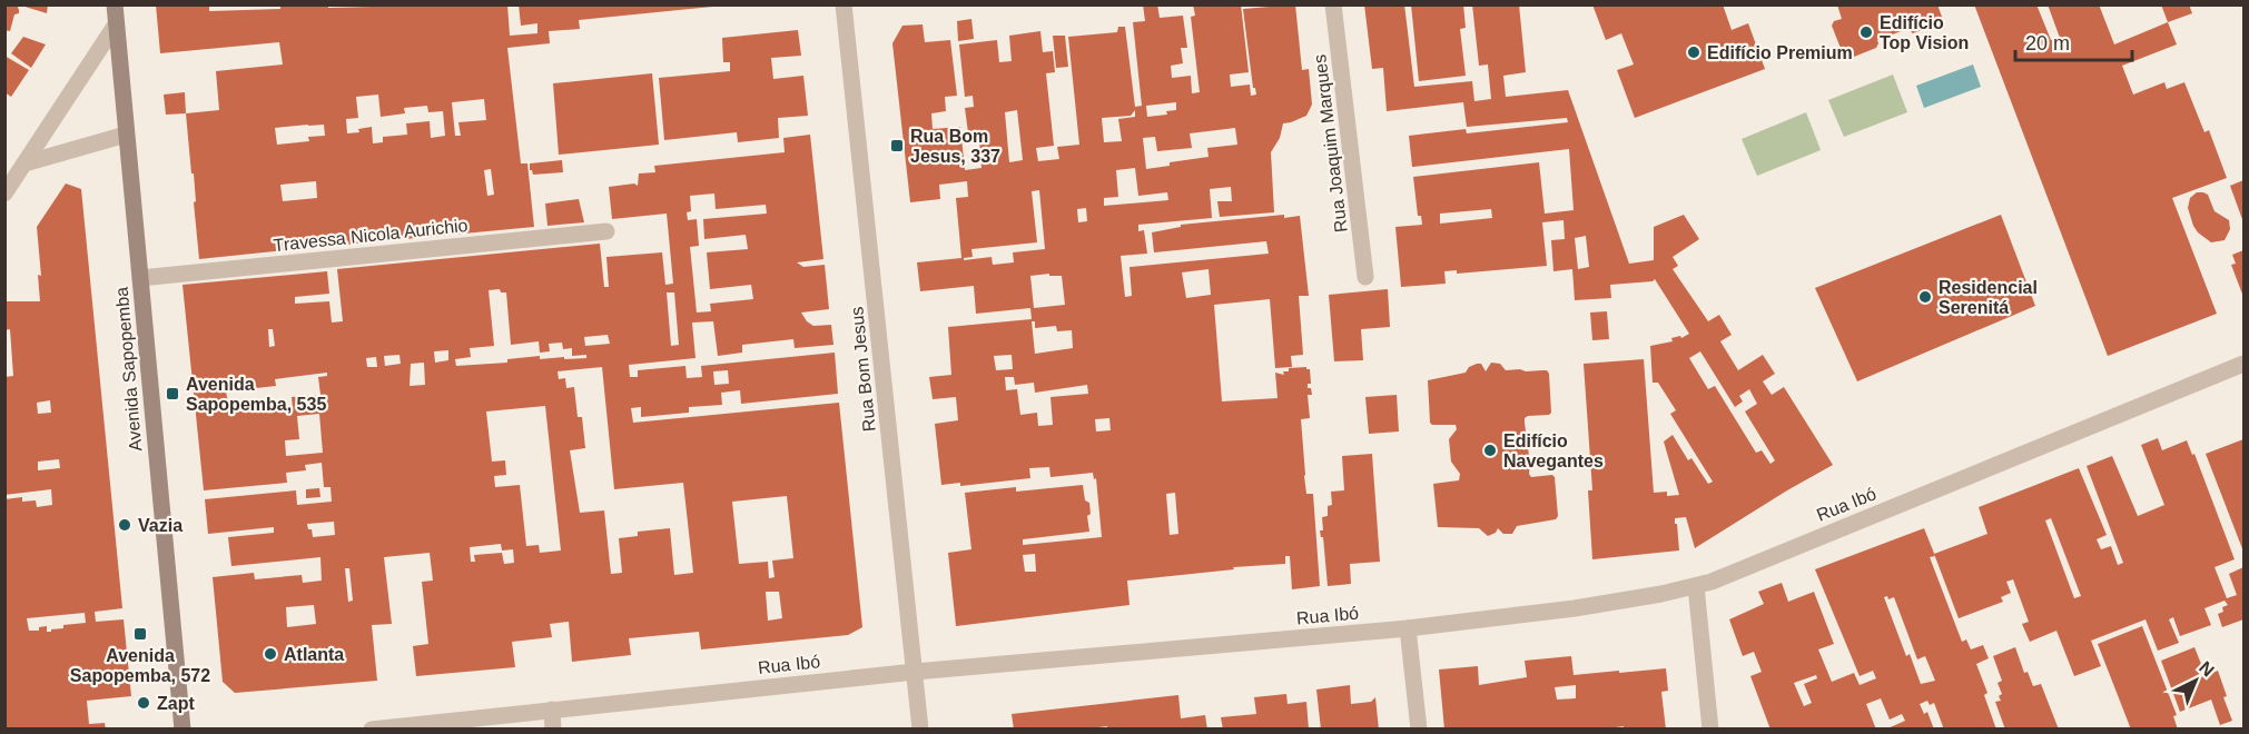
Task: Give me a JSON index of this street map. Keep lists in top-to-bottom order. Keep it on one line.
{"streets":{"main road":["Avenida Sapopemba"],"street":["Rua Joaquim Marques","Travessa Nicola Aurichio","Rua Bom Jesus","Rua Ibó"]},"crossings":[["Travessa Nicola Aurichio","Avenida Sapopemba"],["Rua Bom Jesus","Rua Ibó"]],"places":{"other":["Edifício Top Vision","Edifício Premium","Residencial Serenitá","Edifício Navegantes","Vazia","Atlanta","Zapt"],"transit":["Rua Bom Jesus, 337","Avenida Sapopemba, 535","Avenida Sapopemba, 572"]},"scale_bar":"20 m","north":"top right"}
